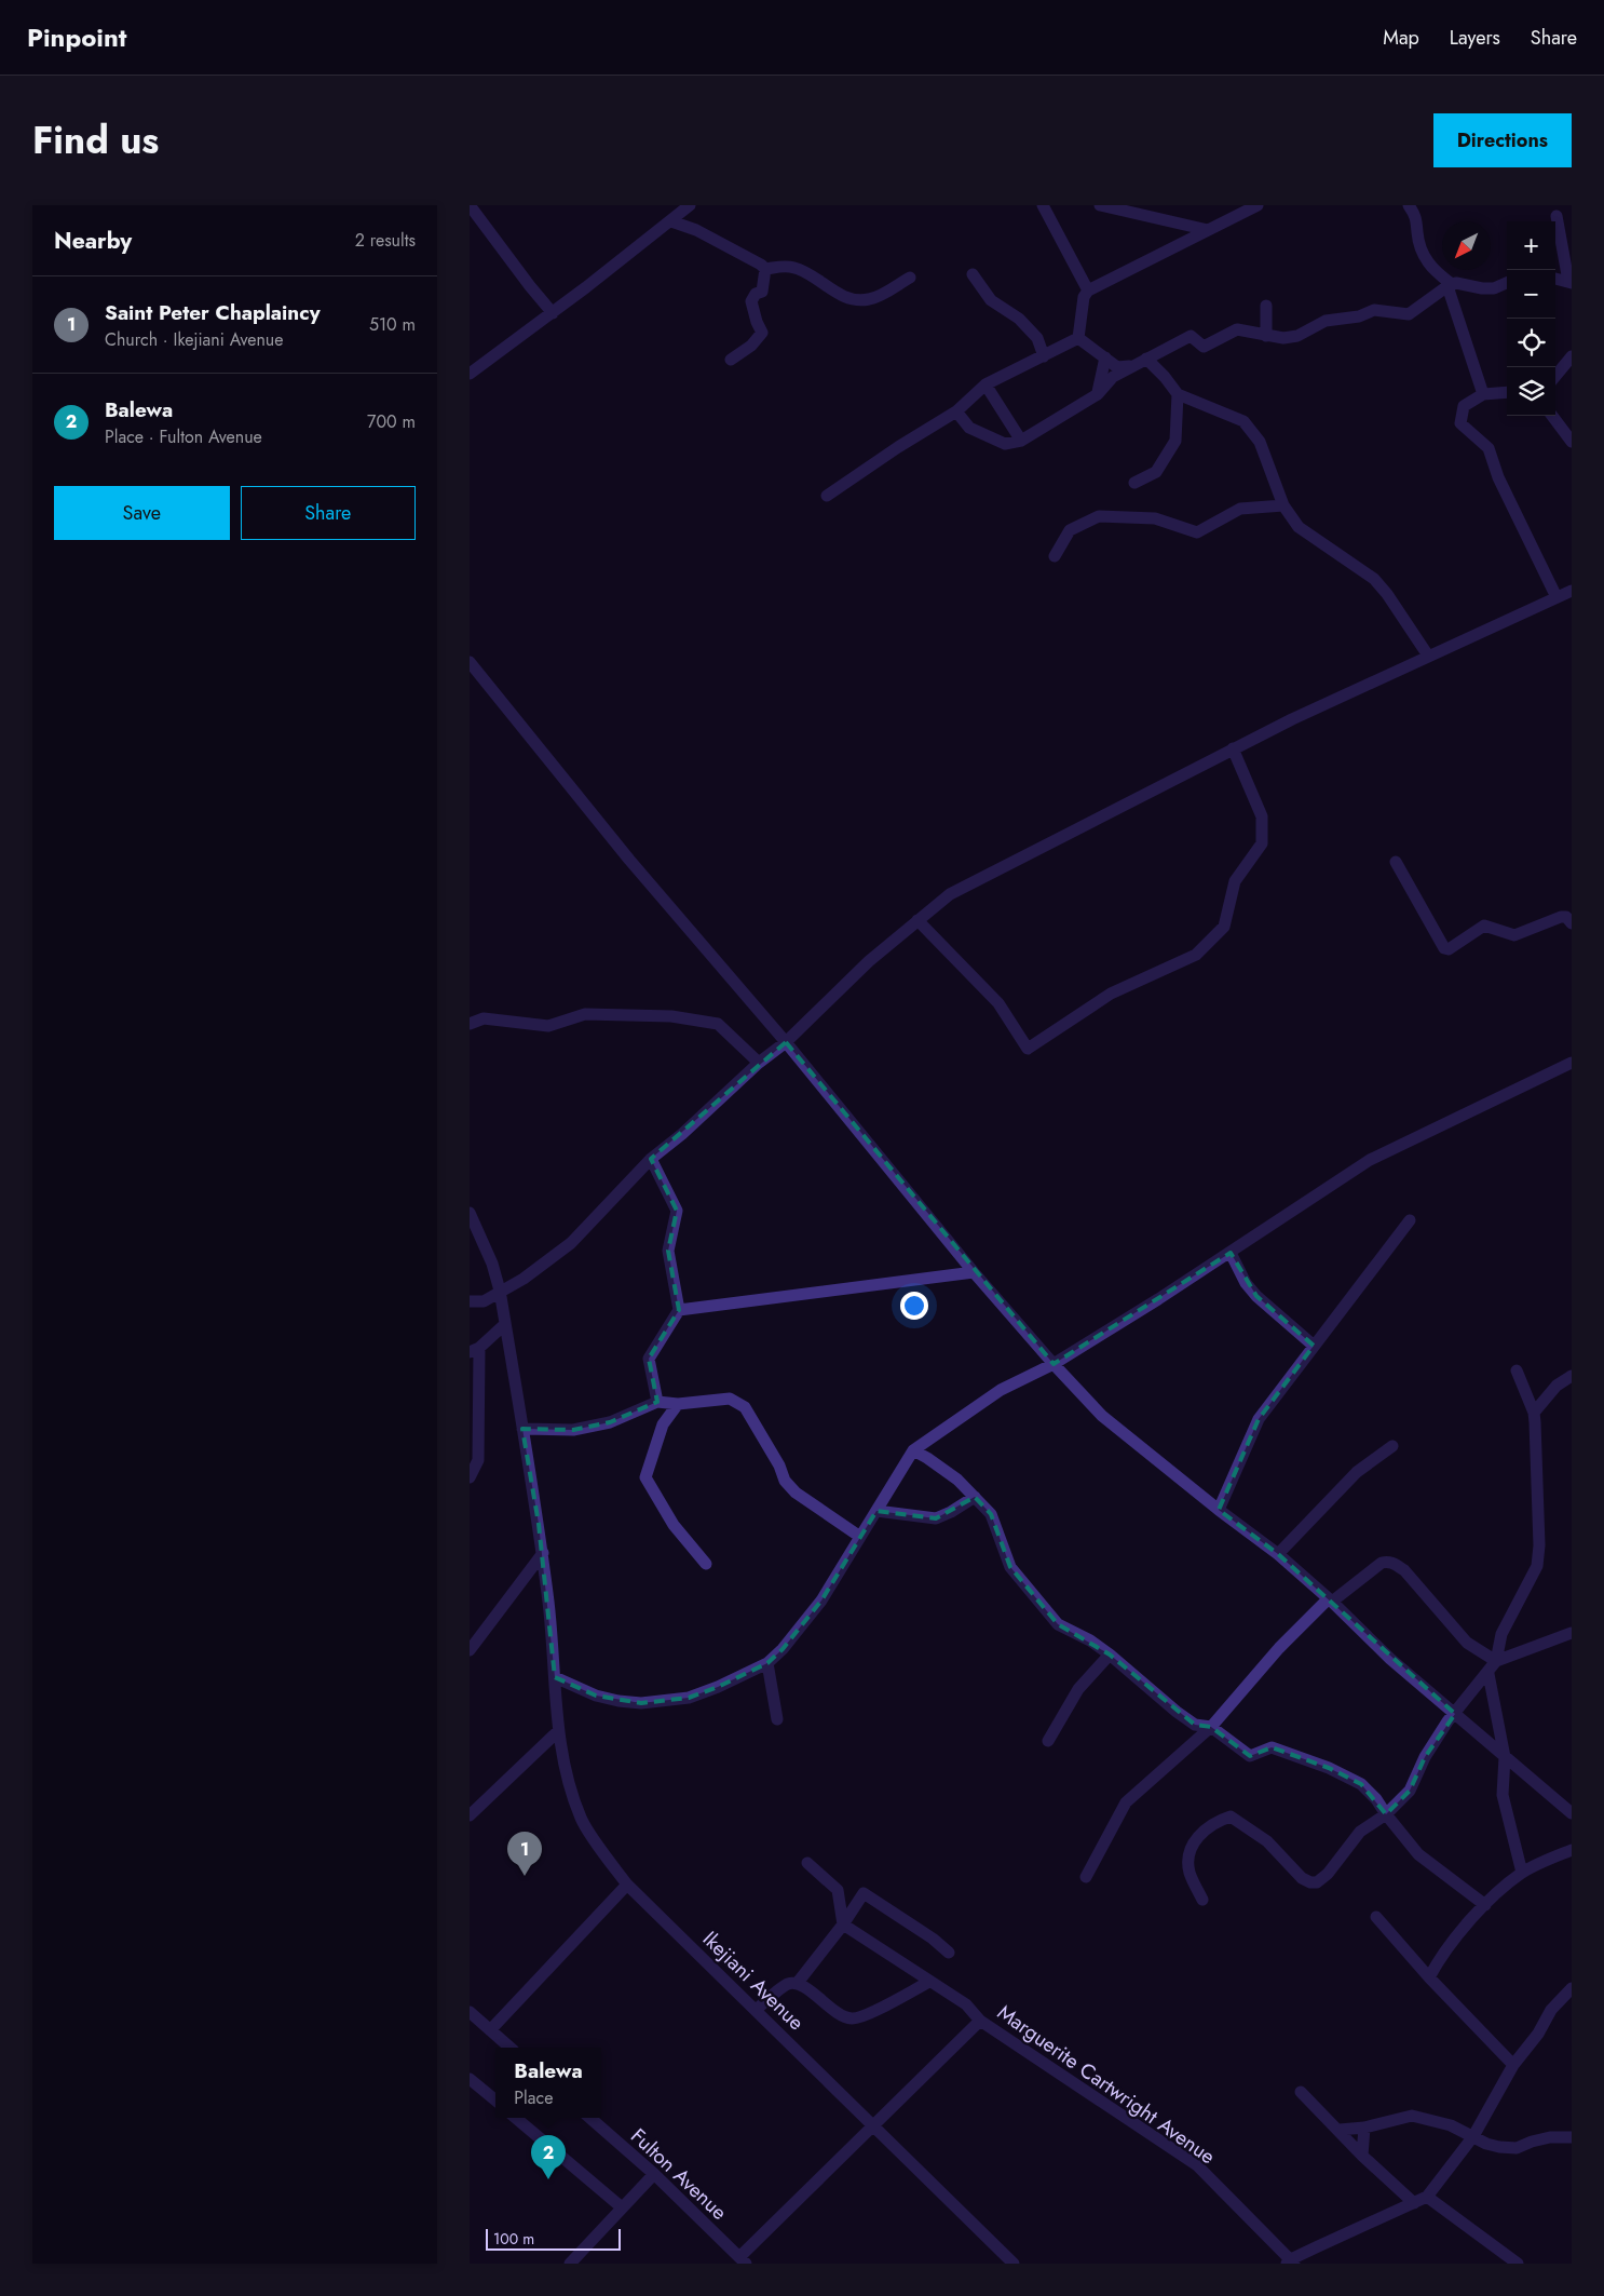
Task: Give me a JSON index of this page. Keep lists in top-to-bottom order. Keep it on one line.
{"streets":{"street":["Ikejiani Avenue","Marguerite Cartwright Avenue","Fulton Avenue"]},"crossings":[["Ikejiani Avenue","Marguerite Cartwright Avenue"],["Marguerite Cartwright Avenue","Fulton Avenue"]],"scale_bar":"100 m","north":"bottom left","page":{"header":"Pinpoint","nav":["Map","Layers","Share"],"title":"Find us","buttons":["Directions",["Save","Share"]],"heading":["Nearby","2 results"],"map_buttons":["+","−"],"list":[{"mark":"1","name":"Saint Peter Chaplaincy","note":"Church · Ikejiani Avenue","value":"510 m"},{"mark":"2","name":"Balewa","note":"Place · Fulton Avenue","value":"700 m"}],"pins":["1","2"],"popup":["Balewa","Place"],"scale":"100 m"}}
